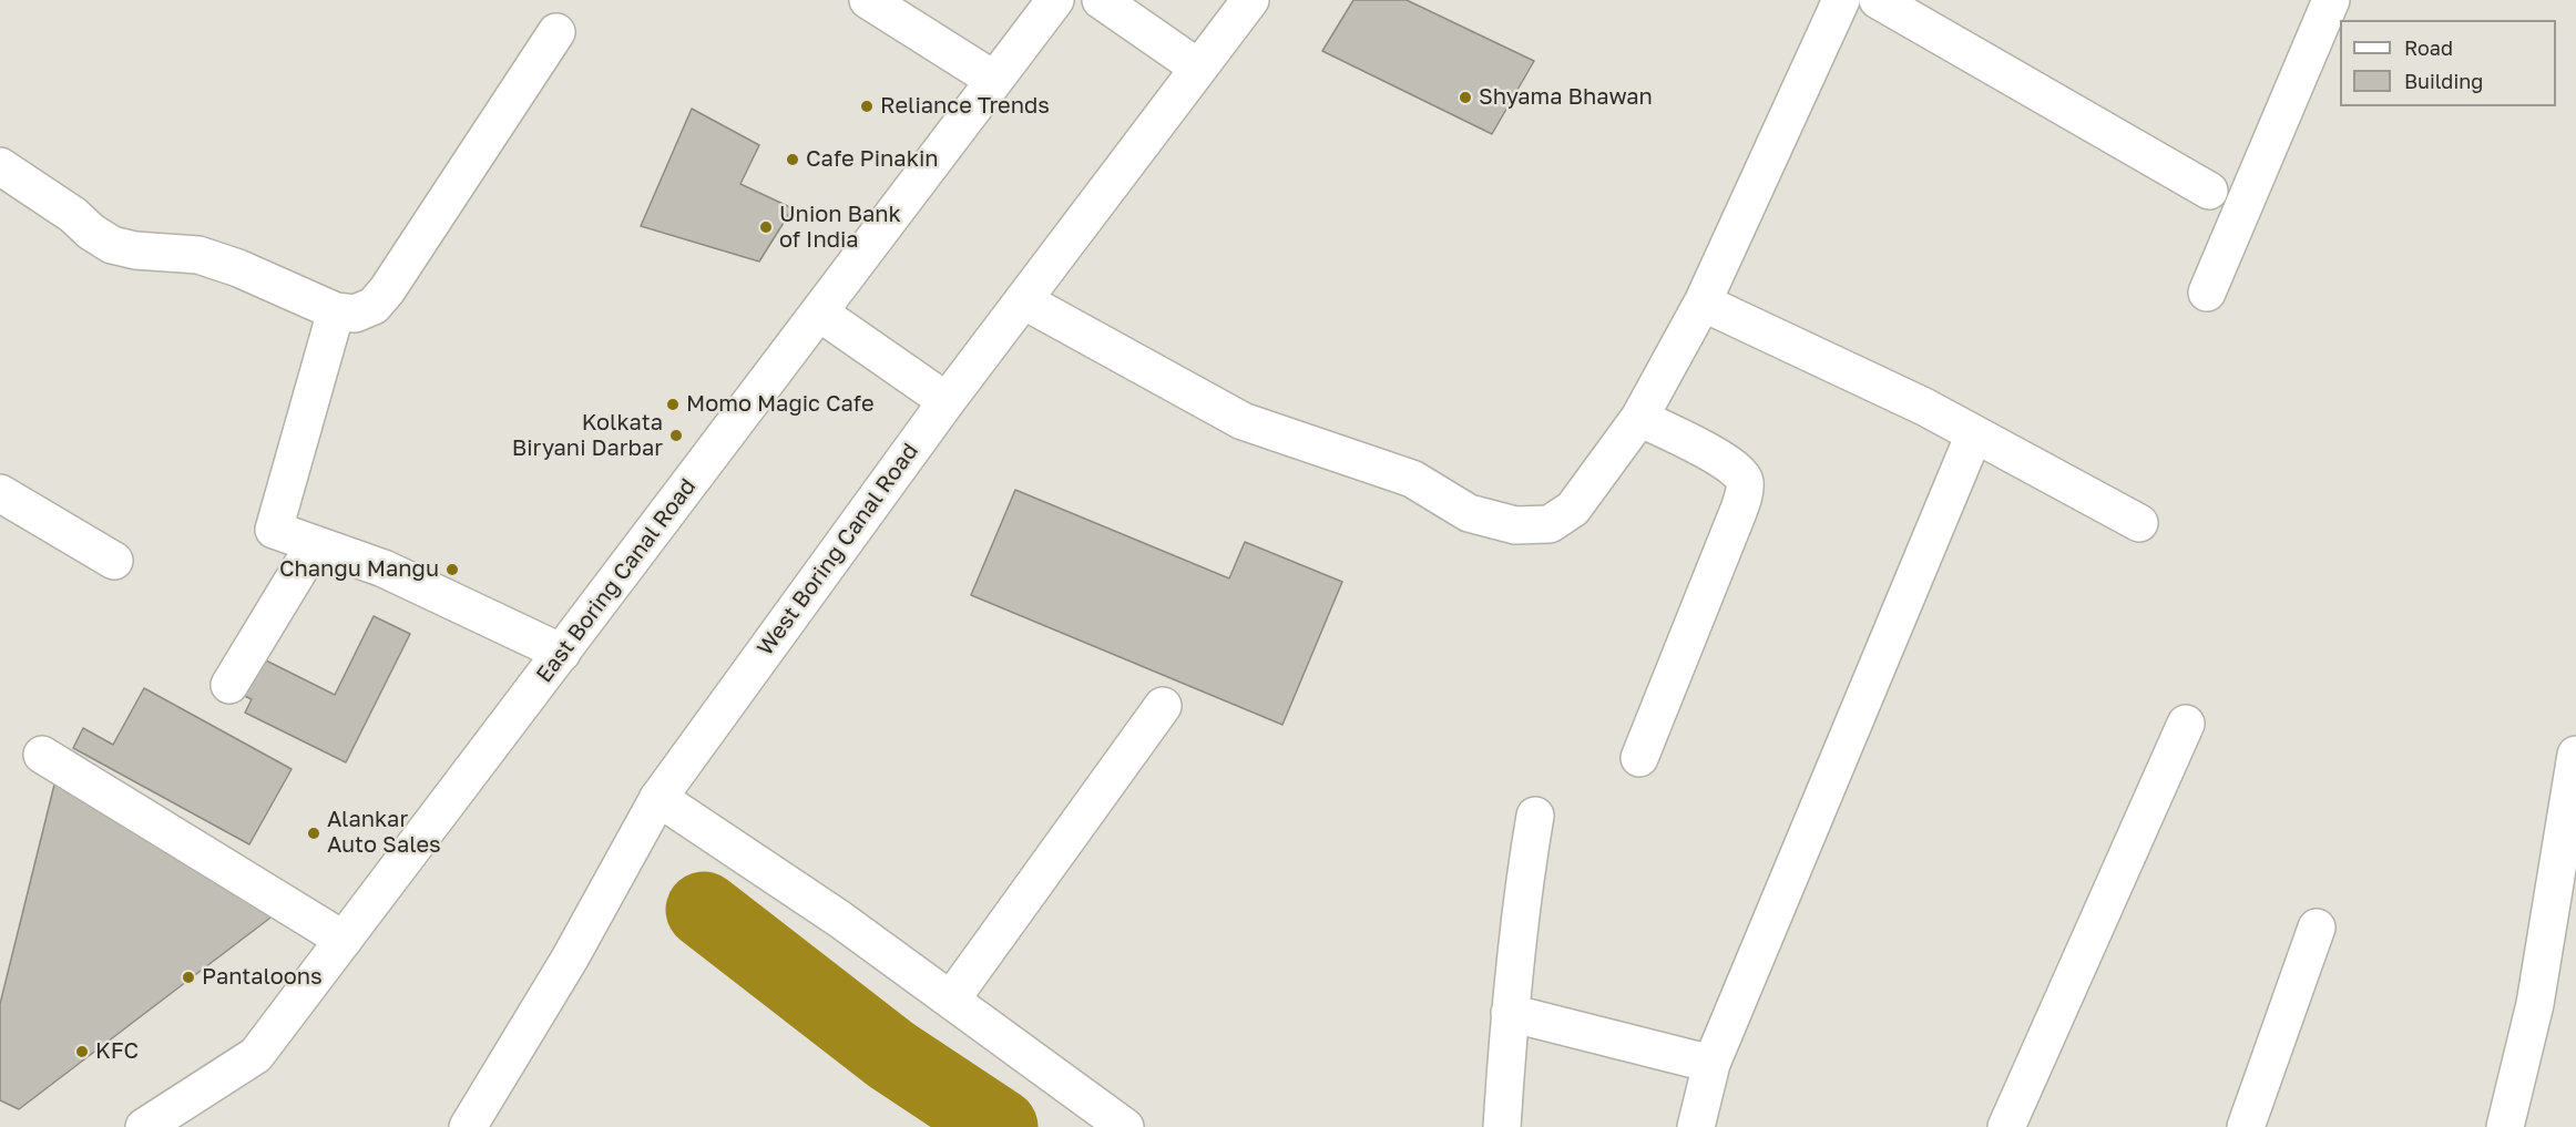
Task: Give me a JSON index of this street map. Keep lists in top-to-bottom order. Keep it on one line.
{"streets":{"street":["West Boring Canal Road","East Boring Canal Road"]},"places":["Shyama Bhawan","Reliance Trends","Cafe Pinakin","Union Bank of India","Momo Magic Cafe","Kolkata Biryani Darbar","Changu Mangu","Alankar Auto Sales","Pantaloons","KFC"],"legend":["Road","Building"]}
